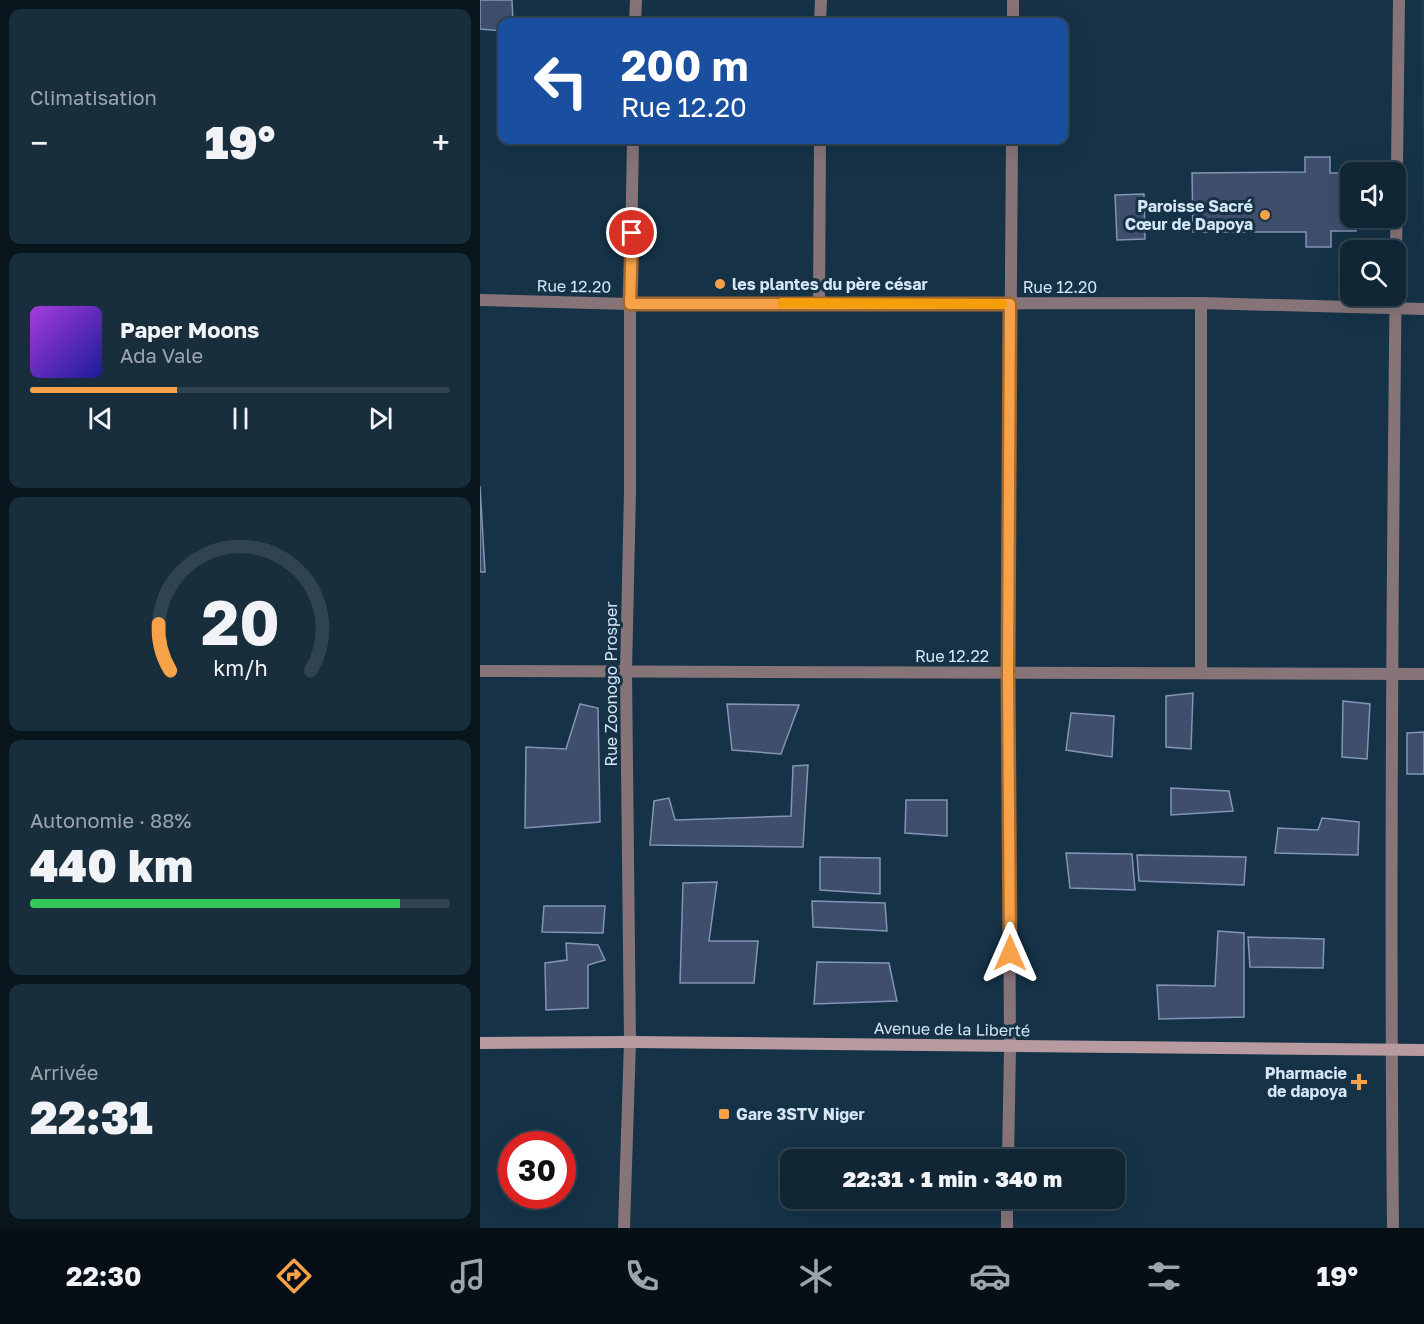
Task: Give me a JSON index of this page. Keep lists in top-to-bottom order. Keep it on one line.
{"streets":{"main road":["Avenue de la Liberté"],"street":["Rue 12.20","Rue 12.22","Rue Zoonogo Prosper"]},"crossings":[["Rue 12.20","Rue Zoonogo Prosper"],["Rue 12.22","Rue Zoonogo Prosper"],["Rue Zoonogo Prosper","Avenue de la Liberté"]],"places":{"other":["Paroisse Sacré Cœur de Dapoya","les plantes du père césar"],"health":["Pharmacie de dapoya"],"transit":["Gare 3STV Niger"]},"page":{"tile":["Climatisation",["Autonomie · 88%","440 km"],["Arrivée","22:31"]],"turn":["200 m","Rue 12.20"],"heat":["−","19°","+"],"song":["Paper Moons","Ada Vale"],"limit":"30","trip":"22:31 · 1 min · 340 m","tabs":["22:30","19°"],"gauge":["20","km/h"]}}
